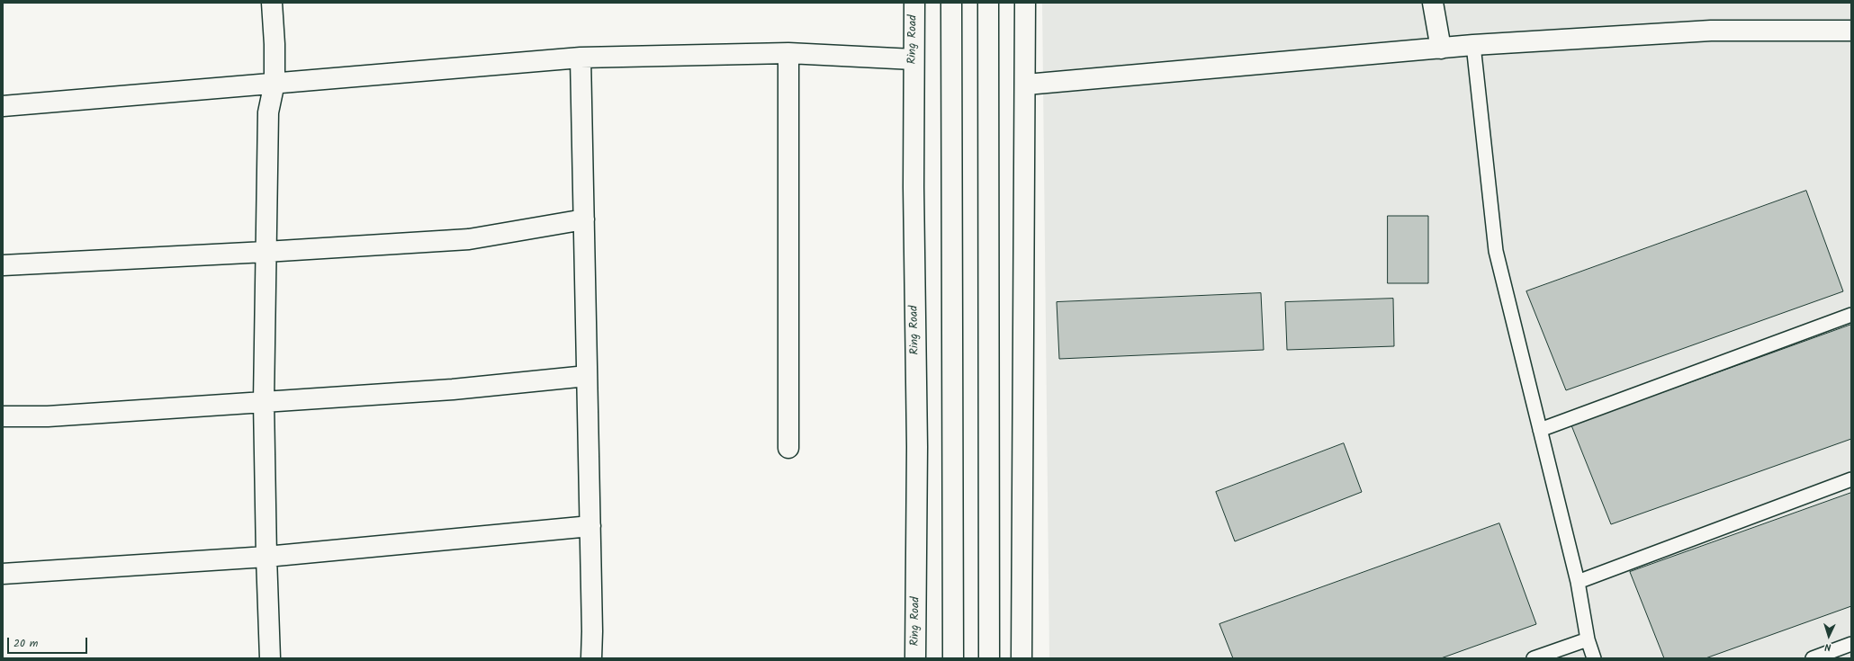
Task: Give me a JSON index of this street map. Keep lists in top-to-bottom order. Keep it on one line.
{"streets":{"main road":["Ring Road"]},"scale_bar":"20 m","north":"bottom"}
